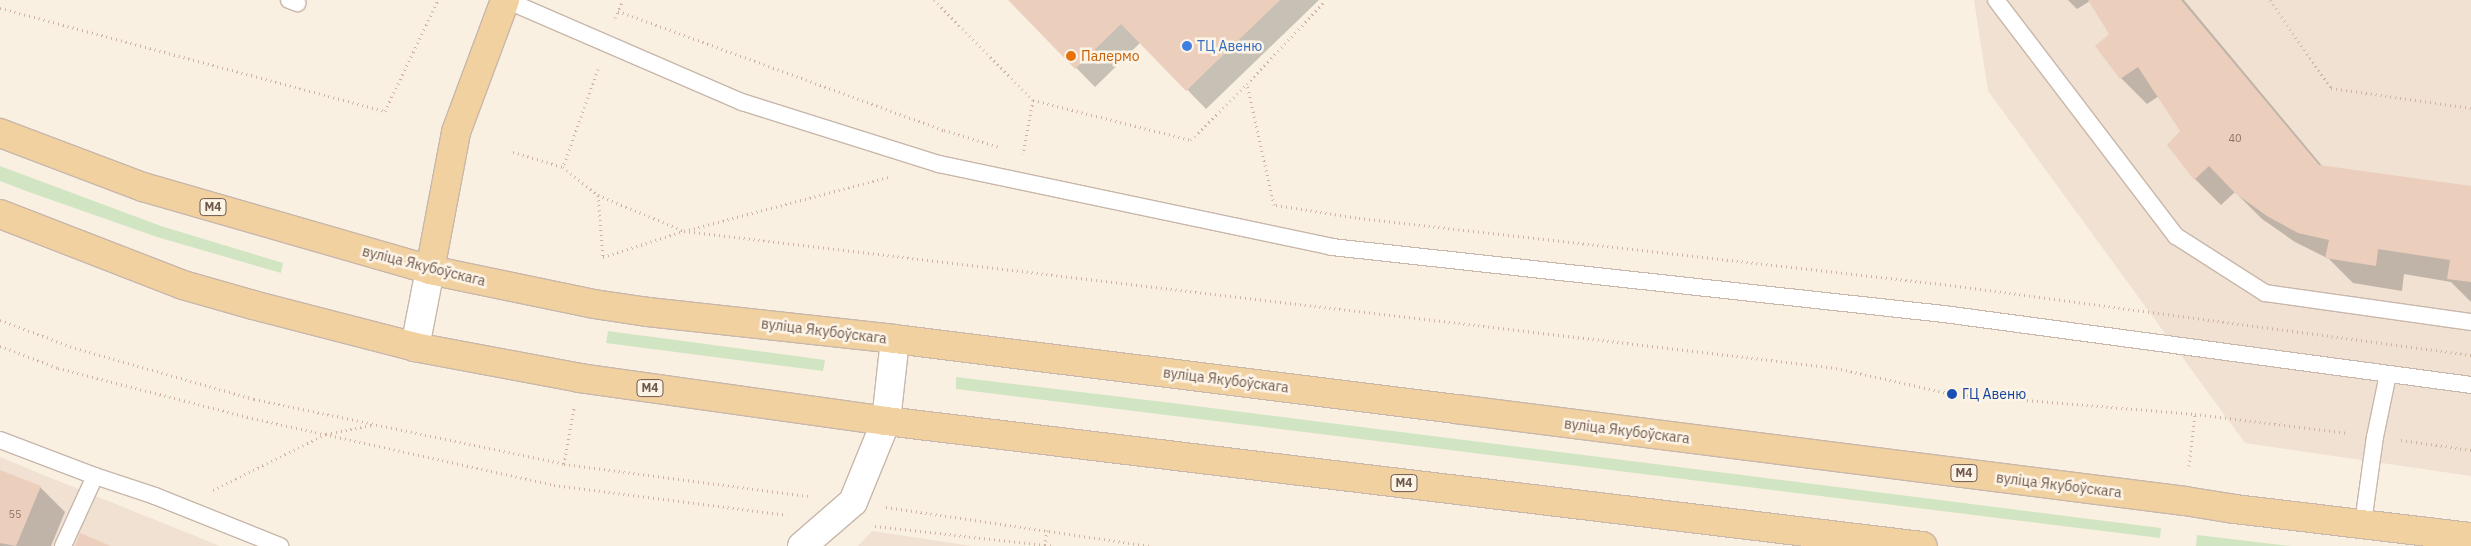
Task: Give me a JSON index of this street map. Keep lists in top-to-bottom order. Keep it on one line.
{"streets":{"main road":["М4","вуліца Якубоўскага"]},"places":["ТЦ Авеню","Палермо","ГЦ Авеню"],"house_numbers":["40","55"]}
